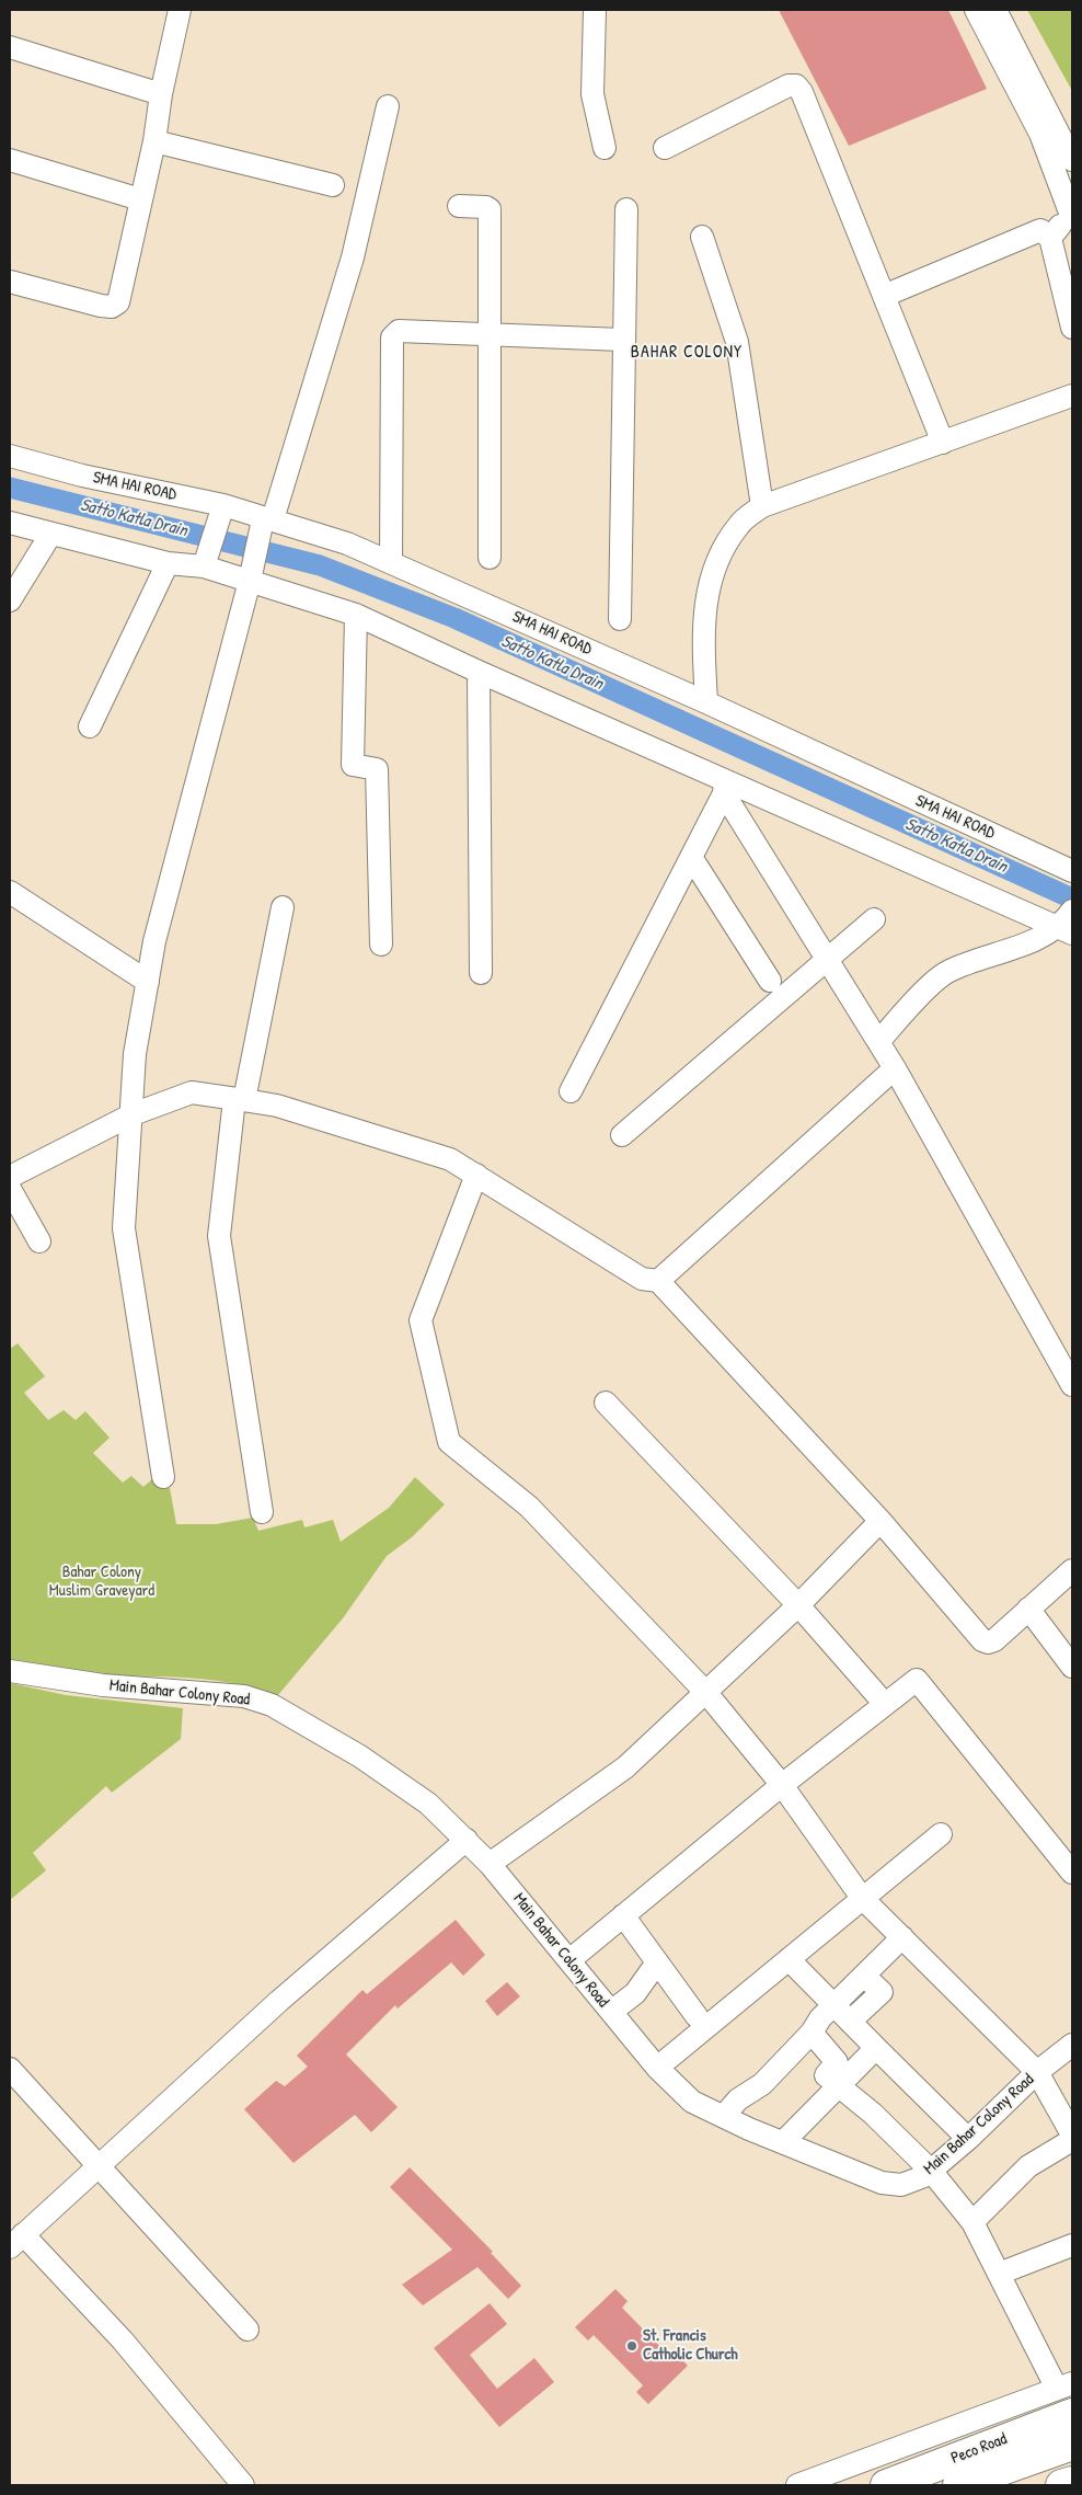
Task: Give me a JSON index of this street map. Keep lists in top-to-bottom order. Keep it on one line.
{"streets":{"main road":["Peco Road"],"street":["SMA HAI ROAD","Main Bahar Colony Road"]},"districts":["BAHAR COLONY"],"water":["Satto Katla Drain"],"parks":["Bahar Colony Muslim Graveyard"],"places":["St. Francis Catholic Church"]}
